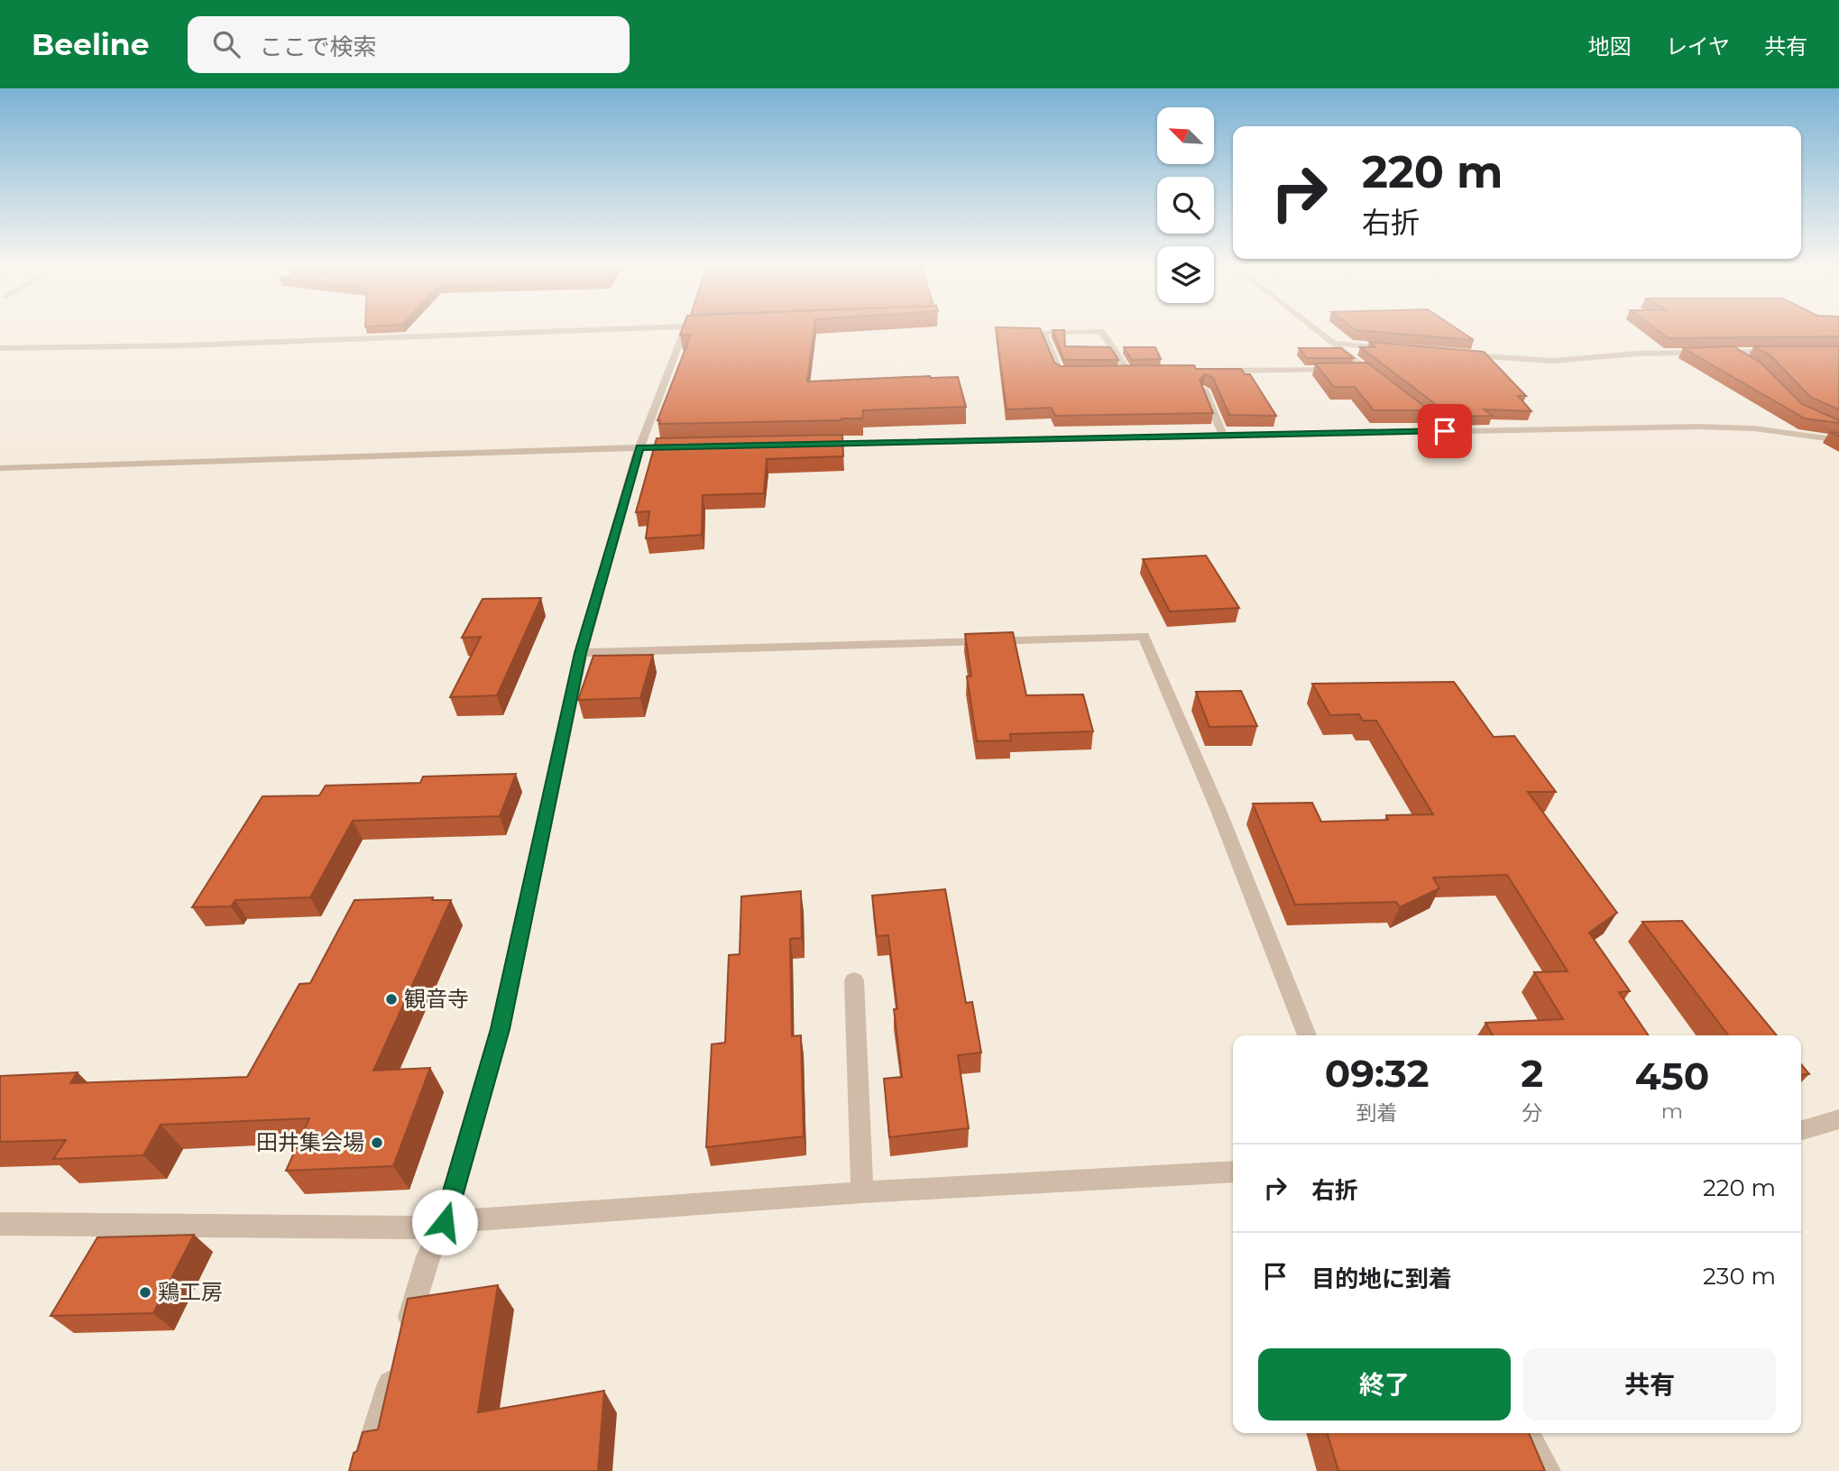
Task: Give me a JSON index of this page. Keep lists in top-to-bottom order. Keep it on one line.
{"places":["観音寺","田井集会場","鶏工房"],"north":"top left","page":{"header":"Beeline","search":"ここで検索","nav":["地図","レイヤ","共有"],"turn":["220 m","右折"],"eta":["09:32","到着","2","分","450","m"],"list":[{"name":"右折","value":"220 m"},{"name":"目的地に到着","value":"230 m"}],"buttons":["終了","共有"]}}
